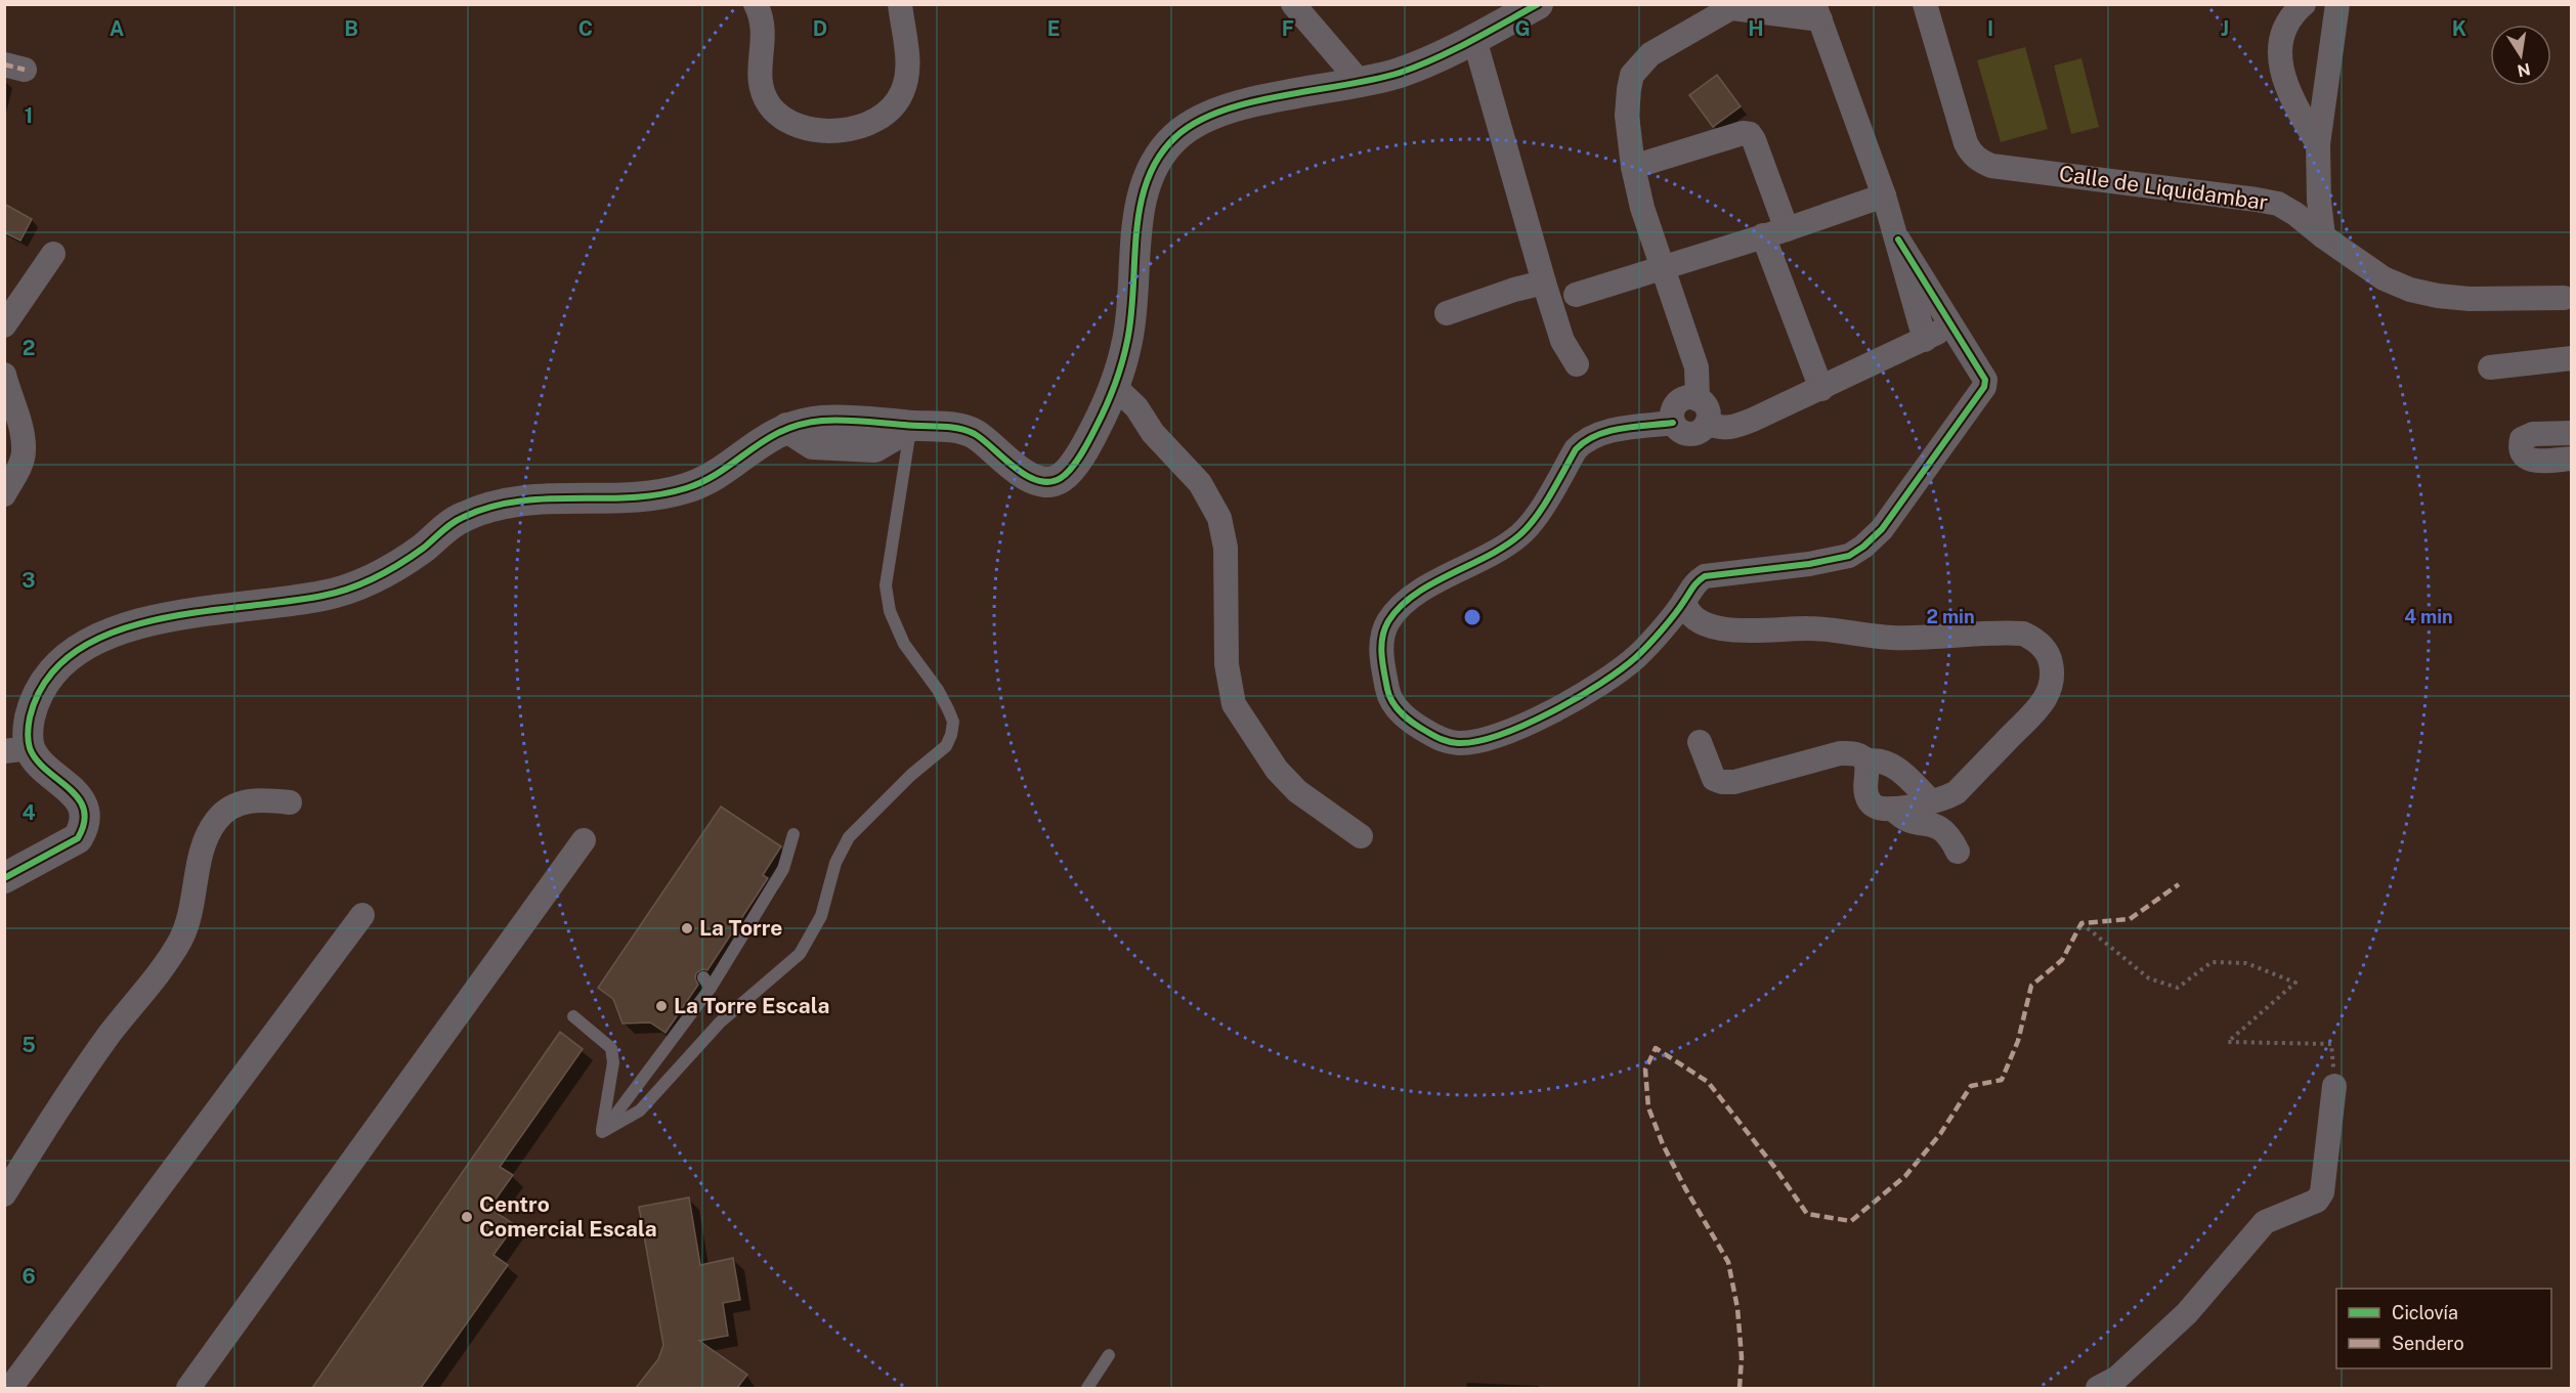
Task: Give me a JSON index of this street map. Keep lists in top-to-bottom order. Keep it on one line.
{"streets":{"street":["Calle de Liquidambar"]},"places":["La Torre","La Torre Escala","Centro Comercial Escala"],"legend":["Ciclovía","Sendero"],"north":"bottom","grid":{"columns":["A","B","C","D","E","F","G","H","I","J","K"],"rows":["1","2","3","4","5","6"]},"rings":["2 min","4 min"]}
